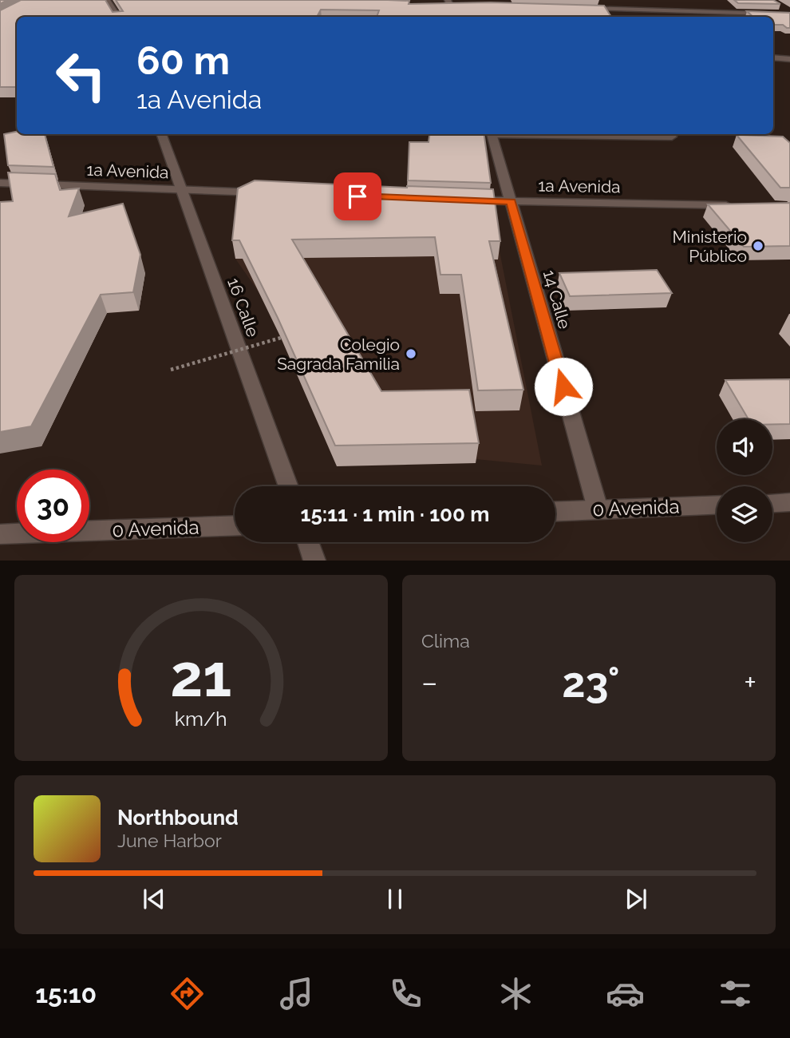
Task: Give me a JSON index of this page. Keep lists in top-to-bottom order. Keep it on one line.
{"streets":{"street":["1a Avenida","14 Calle","16 Calle","0 Avenida"]},"crossings":[["1a Avenida","14 Calle"],["1a Avenida","16 Calle"],["14 Calle","0 Avenida"]],"places":["Ministerio Público","Colegio Sagrada Familia"],"page":{"turn":["60 m","1a Avenida"],"limit":"30","trip":"15:11 · 1 min · 100 m","tile":"Clima","heat":["−","23°","+"],"song":["Northbound","June Harbor"],"tabs":"15:10","gauge":["21","km/h"]}}
